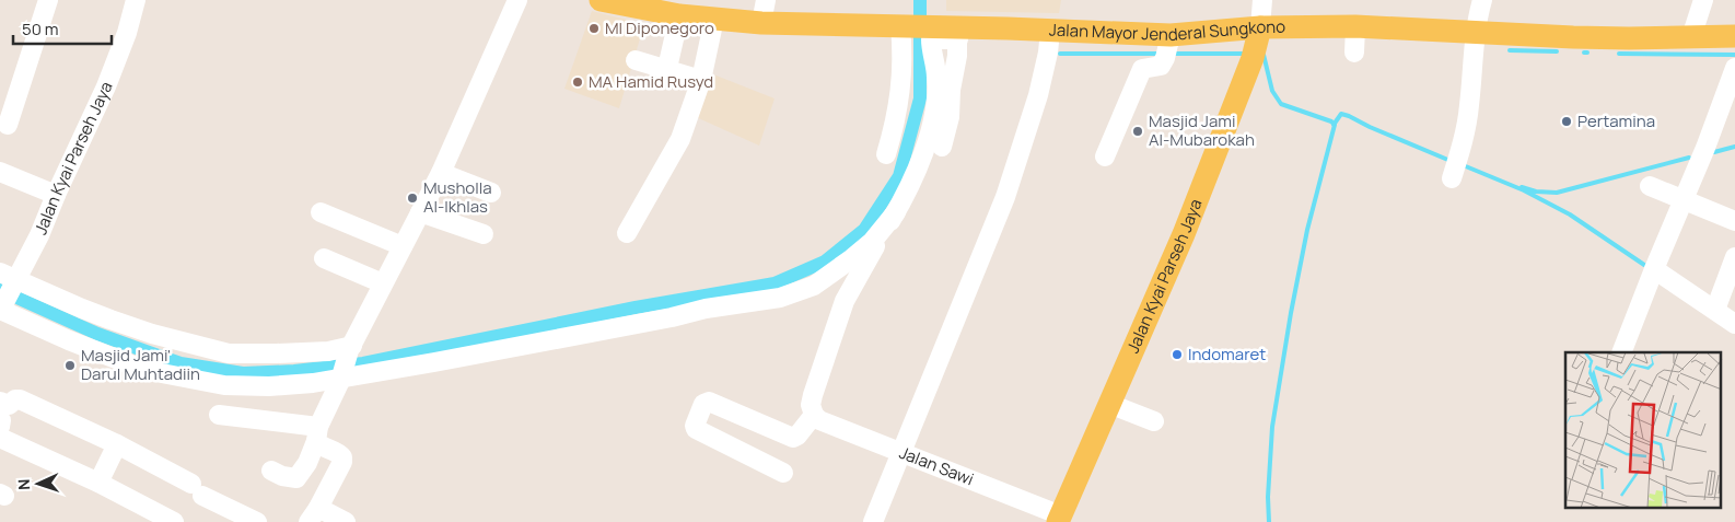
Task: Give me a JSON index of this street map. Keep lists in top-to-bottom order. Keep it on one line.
{"streets":{"main road":["Jalan Mayor Jenderal Sungkono","Jalan Kyai Parseh Jaya"],"street":["Jalan Sawi"]},"crossings":[["Jalan Mayor Jenderal Sungkono","Jalan Kyai Parseh Jaya"],["Jalan Kyai Parseh Jaya","Jalan Sawi"]],"places":["MI Diponegoro","MA Hamid Rusyd","Pertamina","Masjid Jami Al-Mubarokah","Musholla Al-Ikhlas","Indomaret","Masjid Jami' Darul Muhtadiin"],"scale_bar":"50 m","north":"left"}
